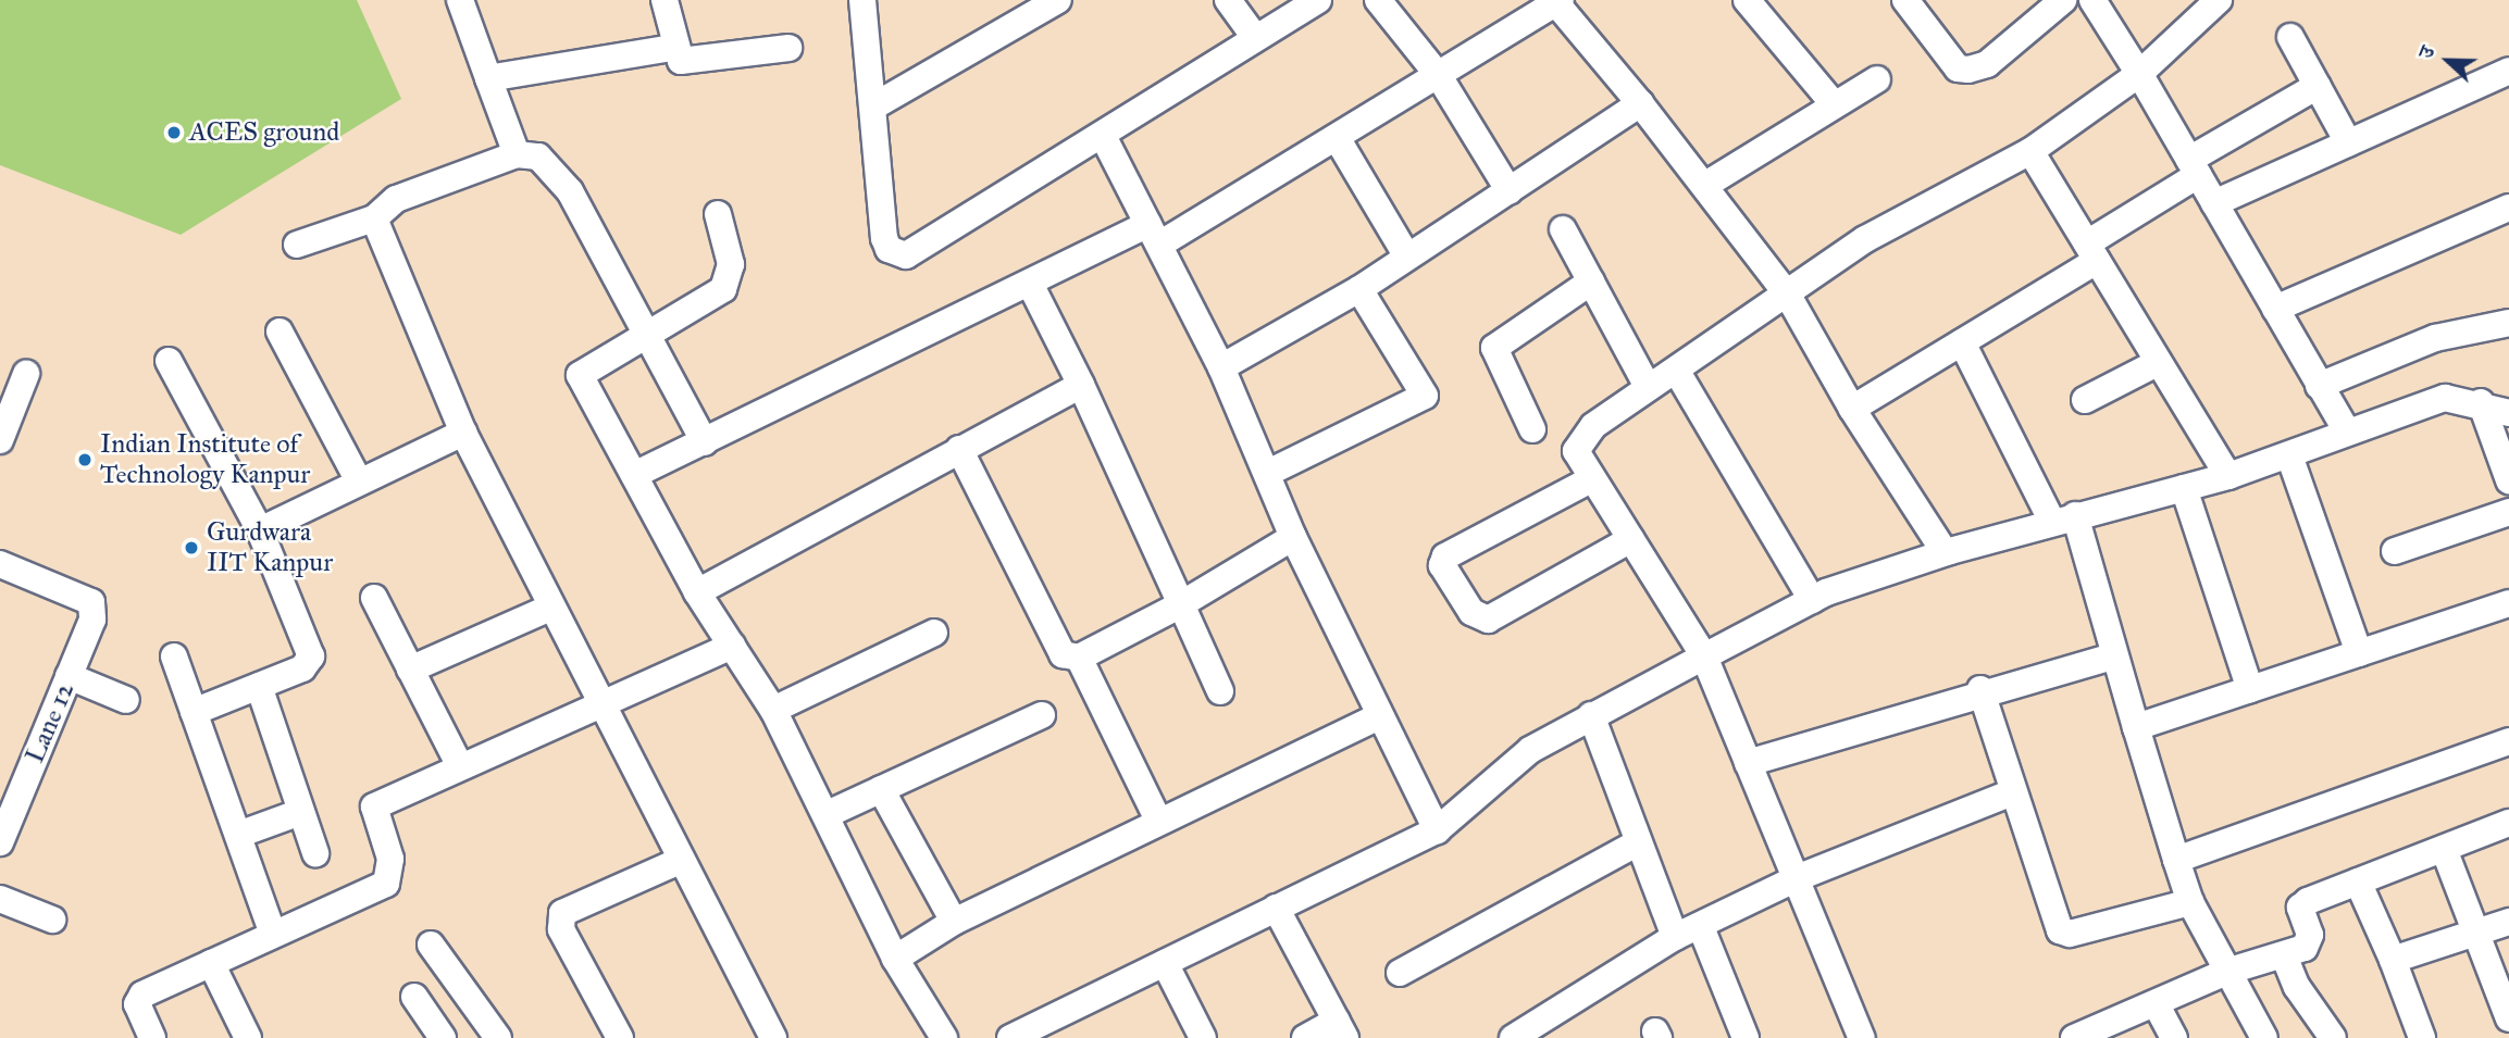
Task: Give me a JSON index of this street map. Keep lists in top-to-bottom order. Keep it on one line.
{"streets":{"street":["Lane 12"]},"places":["ACES ground","Indian Institute of Technology Kanpur","Gurdwara IIT Kanpur"],"north":"left"}
